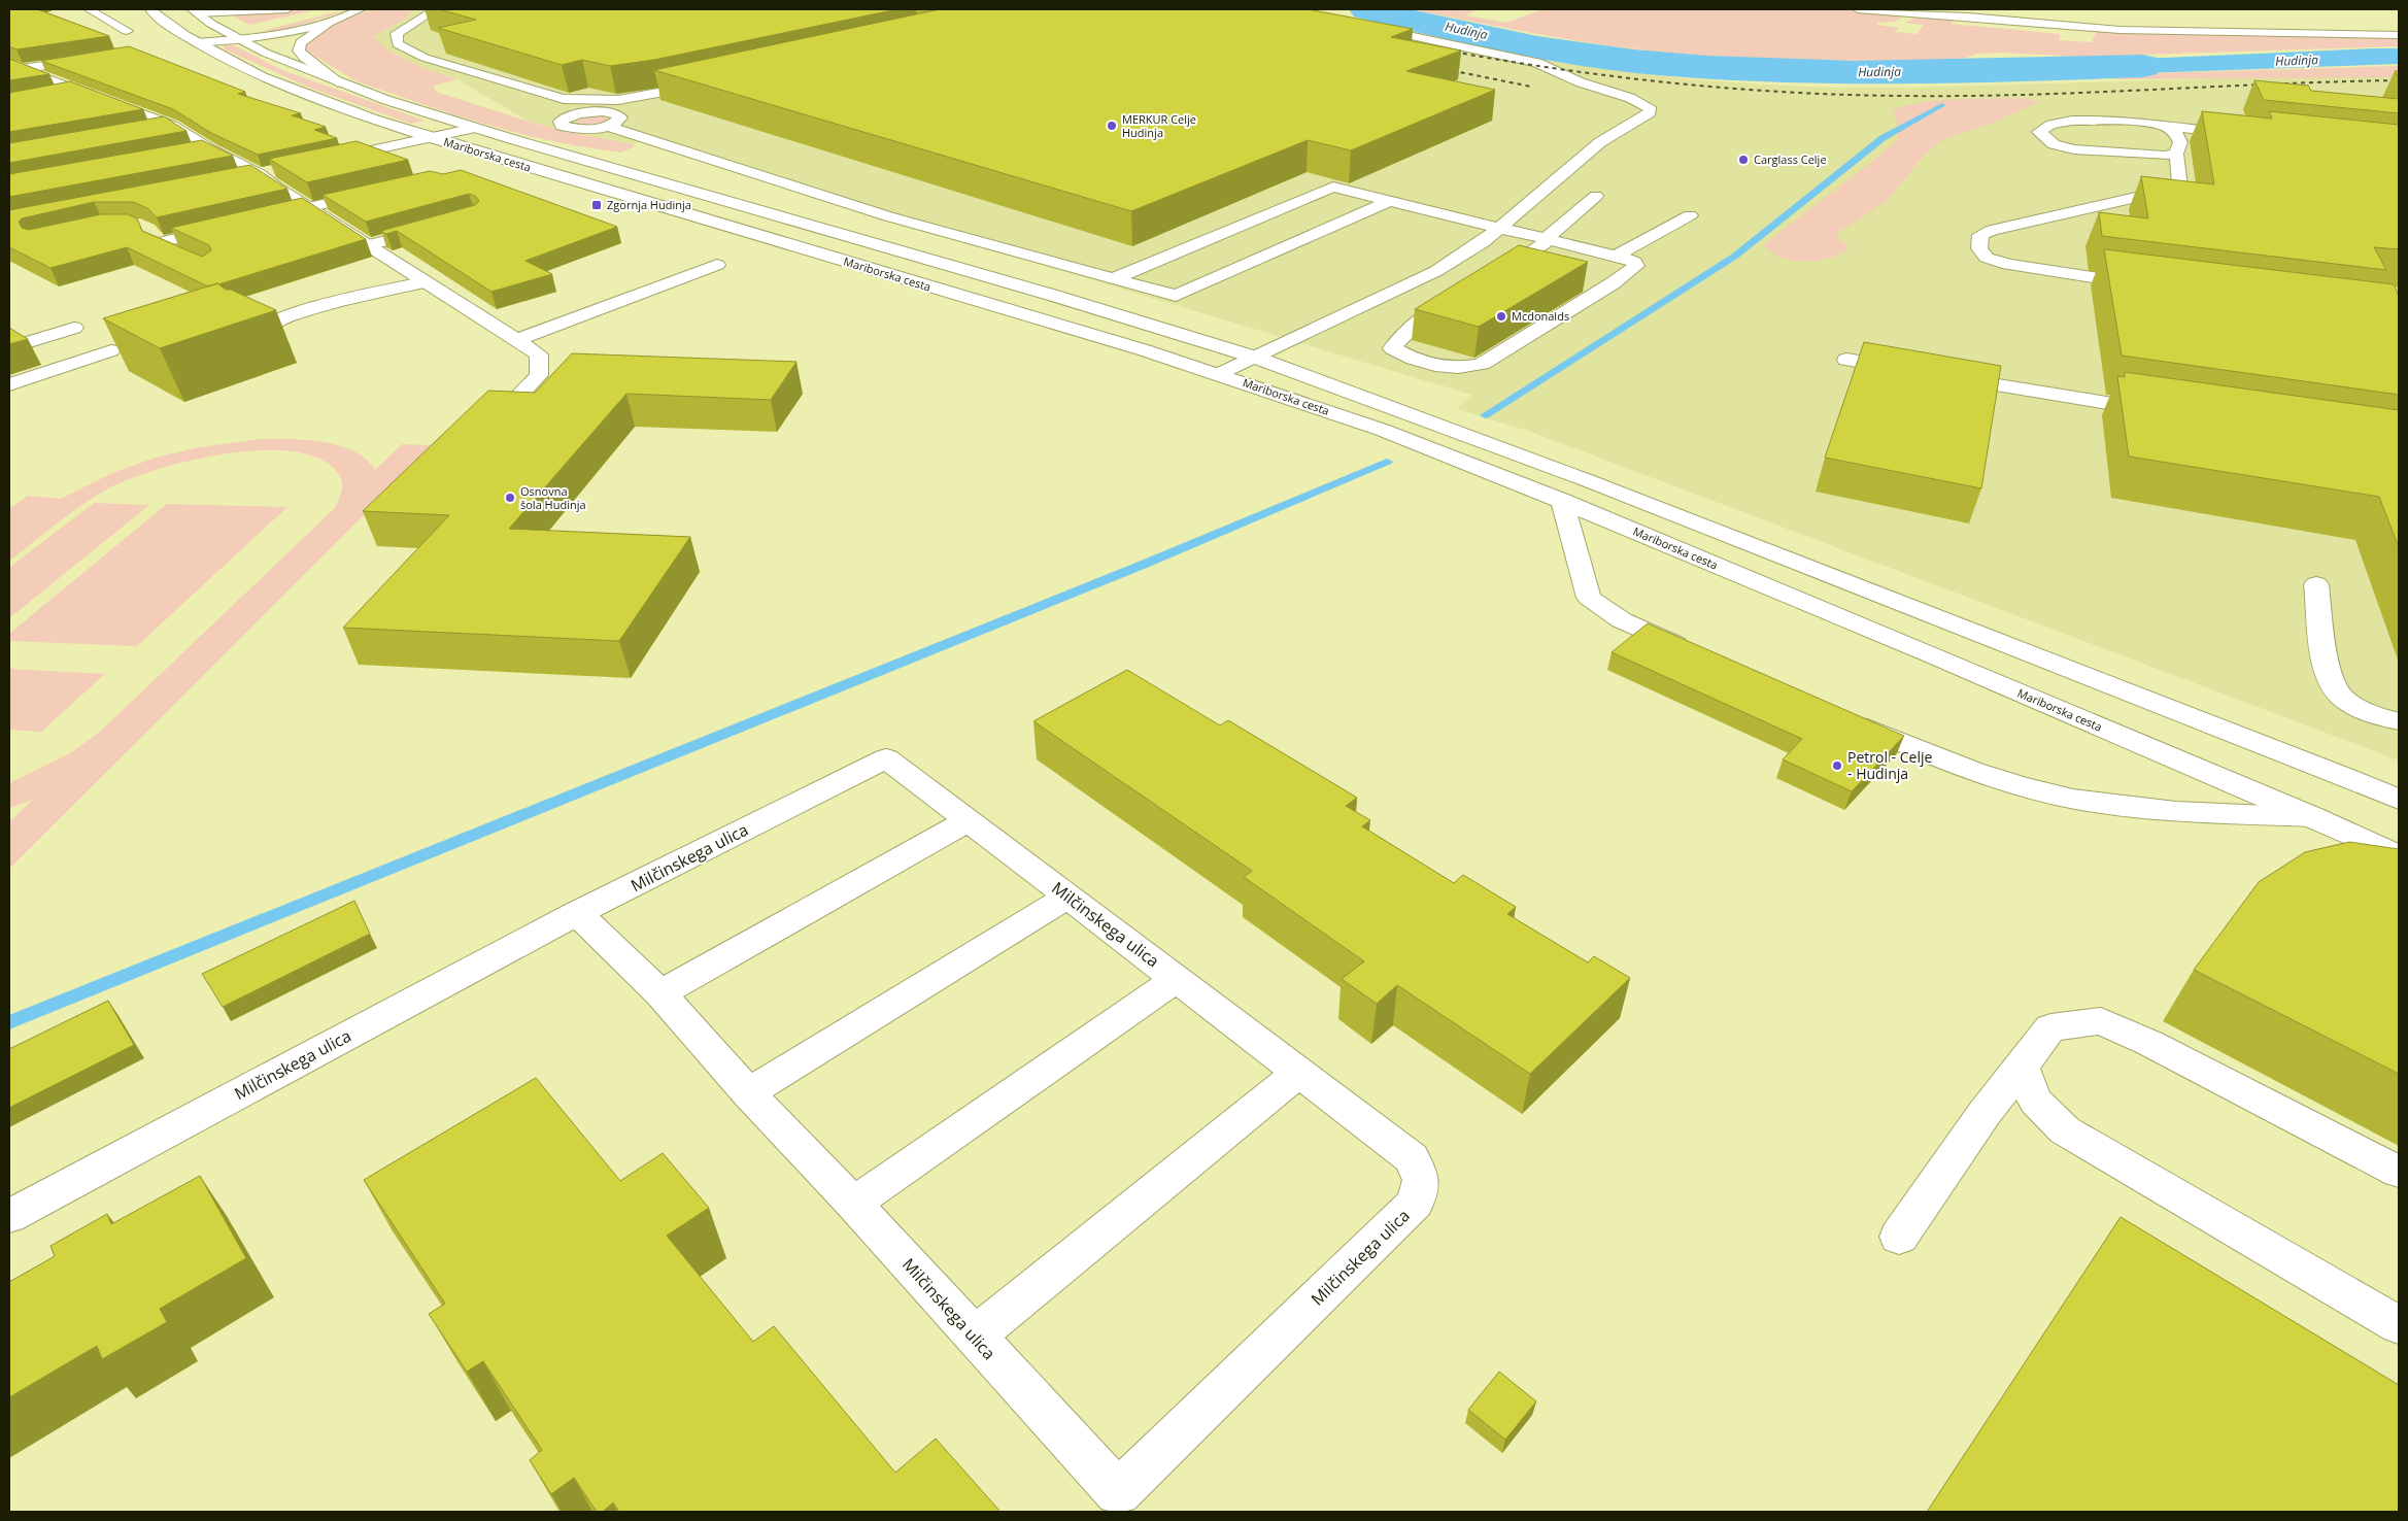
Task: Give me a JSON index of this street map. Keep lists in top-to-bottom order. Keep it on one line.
{"streets":{"main road":["Mariborska cesta","Milčinskega ulica"]},"water":["Hudinja"],"places":{"other":["MERKUR Celje Hudinja","Carglass Celje","Mcdonalds","Osnovna šola Hudinja","Petrol - Celje - Hudinja"],"transit":["Zgornja Hudinja"]}}
